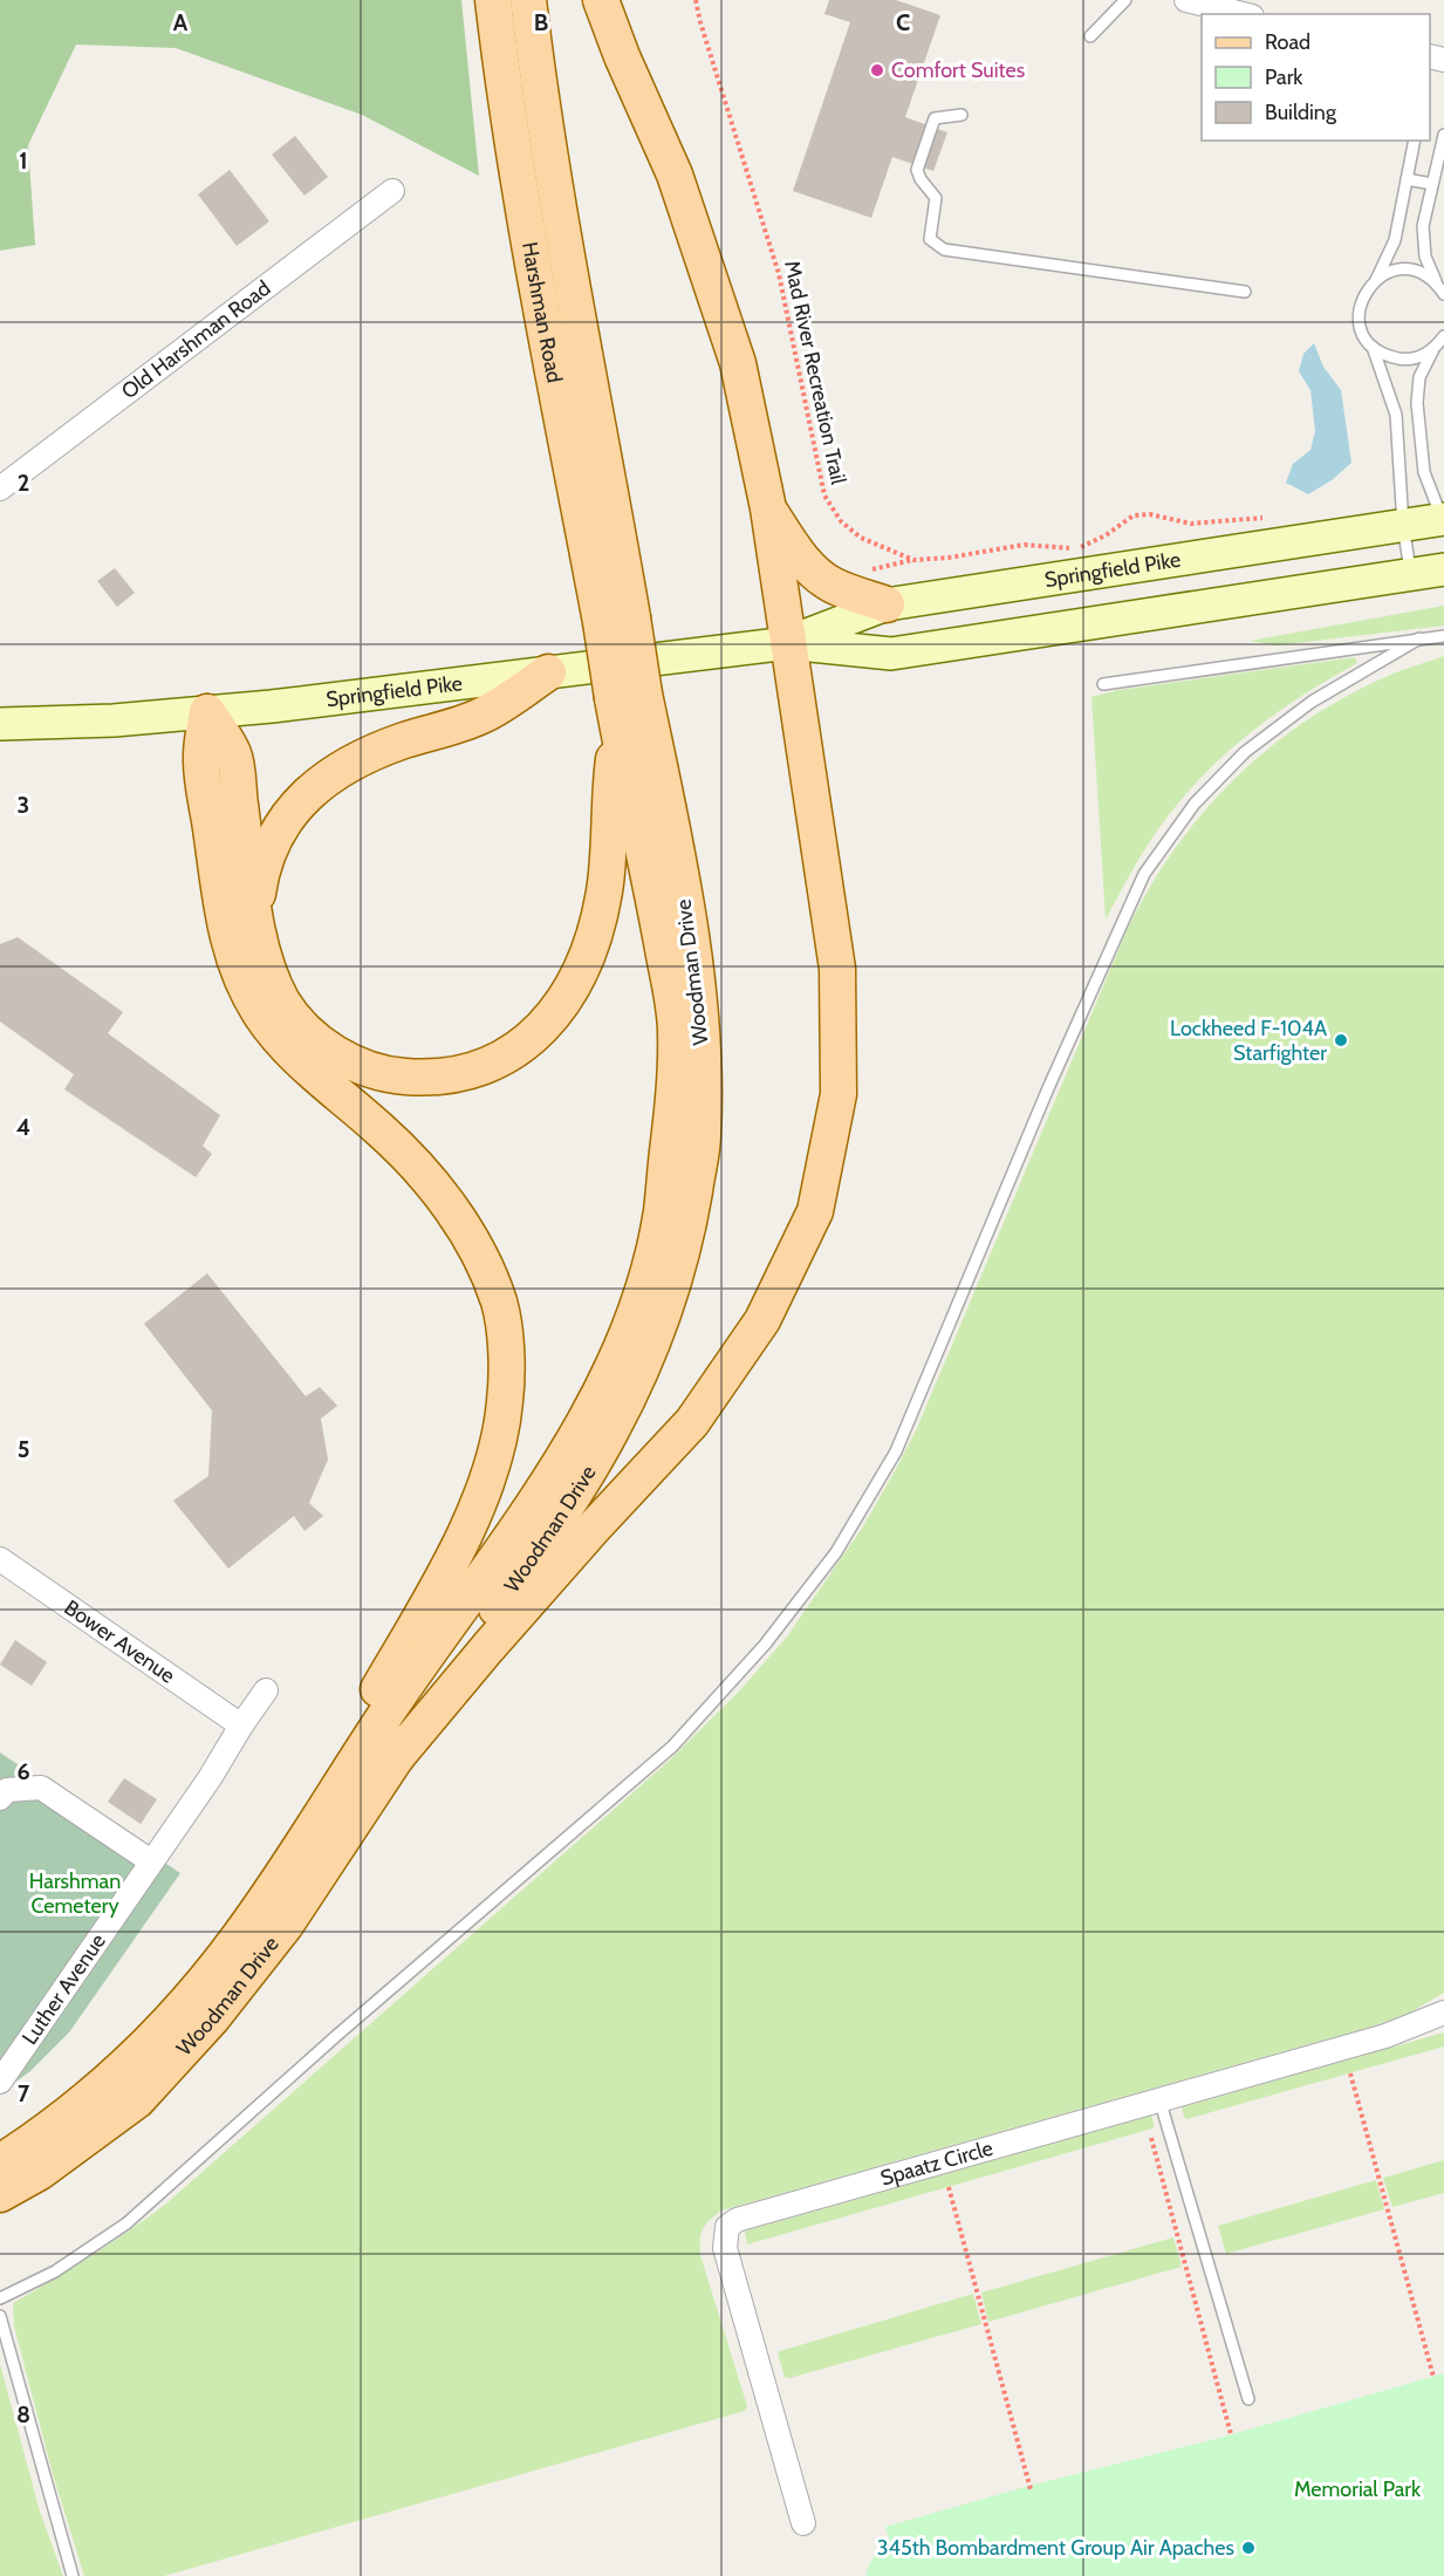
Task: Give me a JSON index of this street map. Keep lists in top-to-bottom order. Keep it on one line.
{"streets":{"main road":["Harshman Road","Springfield Pike","Woodman Drive"],"street":["Old Harshman Road","Bower Avenue","Luther Avenue","Spaatz Circle"],"path":["Mad River Recreation Trail"]},"crossings":[["Bower Avenue","Luther Avenue"]],"parks":["Harshman Cemetery","Memorial Park"],"places":["Comfort Suites","Lockheed F-104A Starfighter","345th Bombardment Group Air Apaches"],"legend":["Road","Park","Building"],"grid":{"columns":["A","B","C"],"rows":["1","2","3","4","5","6","7","8"]}}
